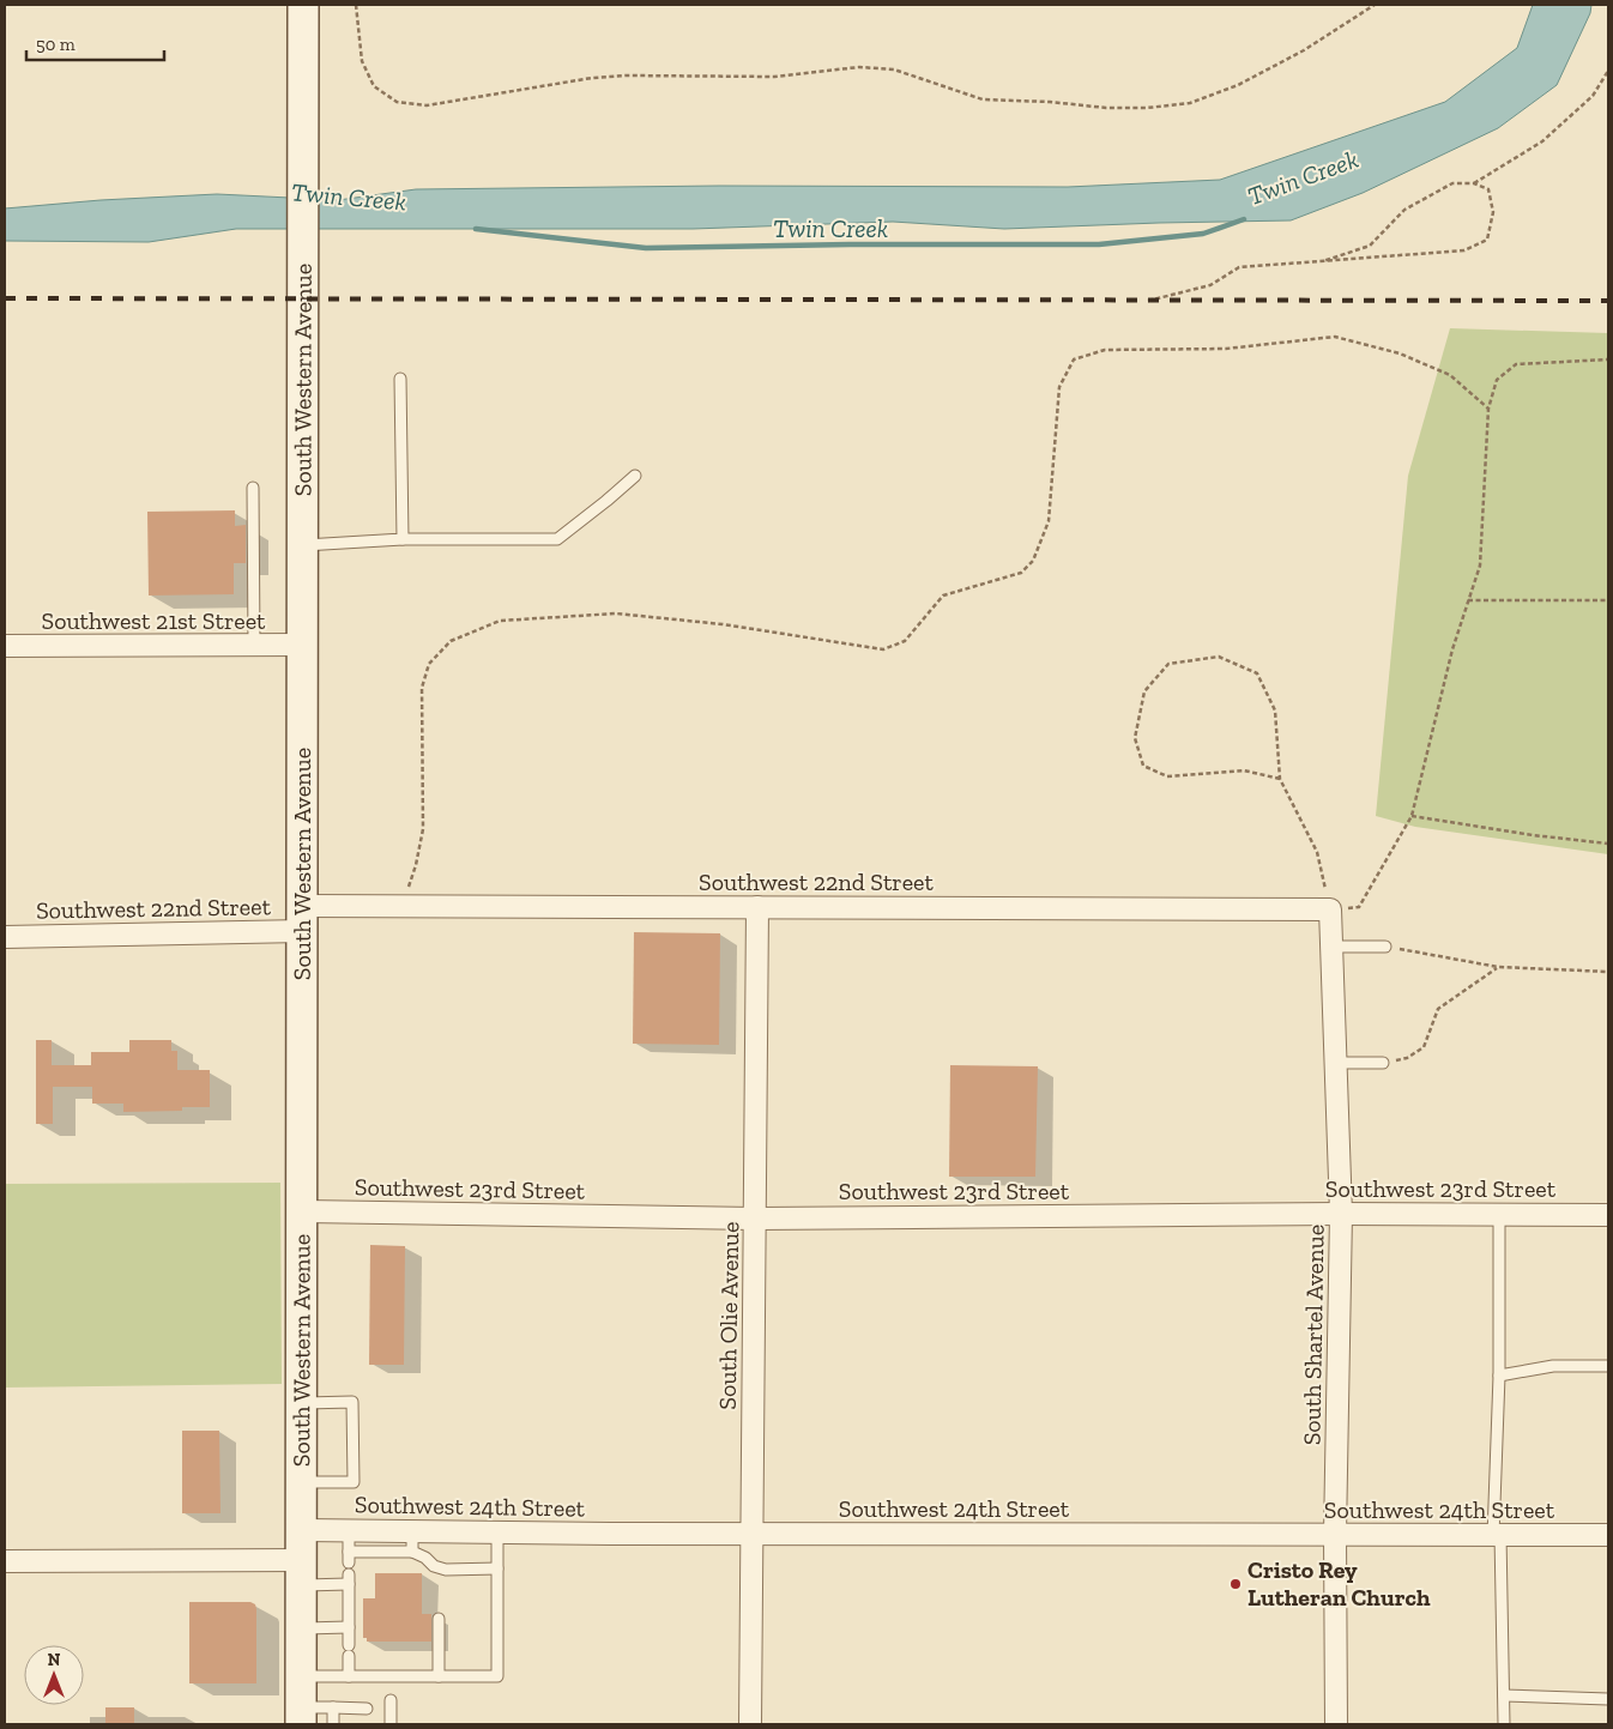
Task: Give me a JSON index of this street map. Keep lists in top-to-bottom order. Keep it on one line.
{"streets":{"main road":["South Western Avenue"],"street":["Southwest 21st Street","Southwest 22nd Street","Southwest 23rd Street","South Olie Avenue","South Shartel Avenue","Southwest 24th Street"]},"crossings":[["South Western Avenue","Southwest 21st Street"],["South Western Avenue","Southwest 22nd Street"],["South Western Avenue","Southwest 23rd Street"],["South Western Avenue","Southwest 24th Street"],["Southwest 22nd Street","South Olie Avenue"],["Southwest 22nd Street","South Shartel Avenue"],["Southwest 23rd Street","South Olie Avenue"],["Southwest 23rd Street","South Shartel Avenue"],["South Olie Avenue","Southwest 24th Street"],["South Shartel Avenue","Southwest 24th Street"]],"water":["Twin Creek"],"places":["Cristo Rey Lutheran Church"],"scale_bar":"50 m","north":"top"}
